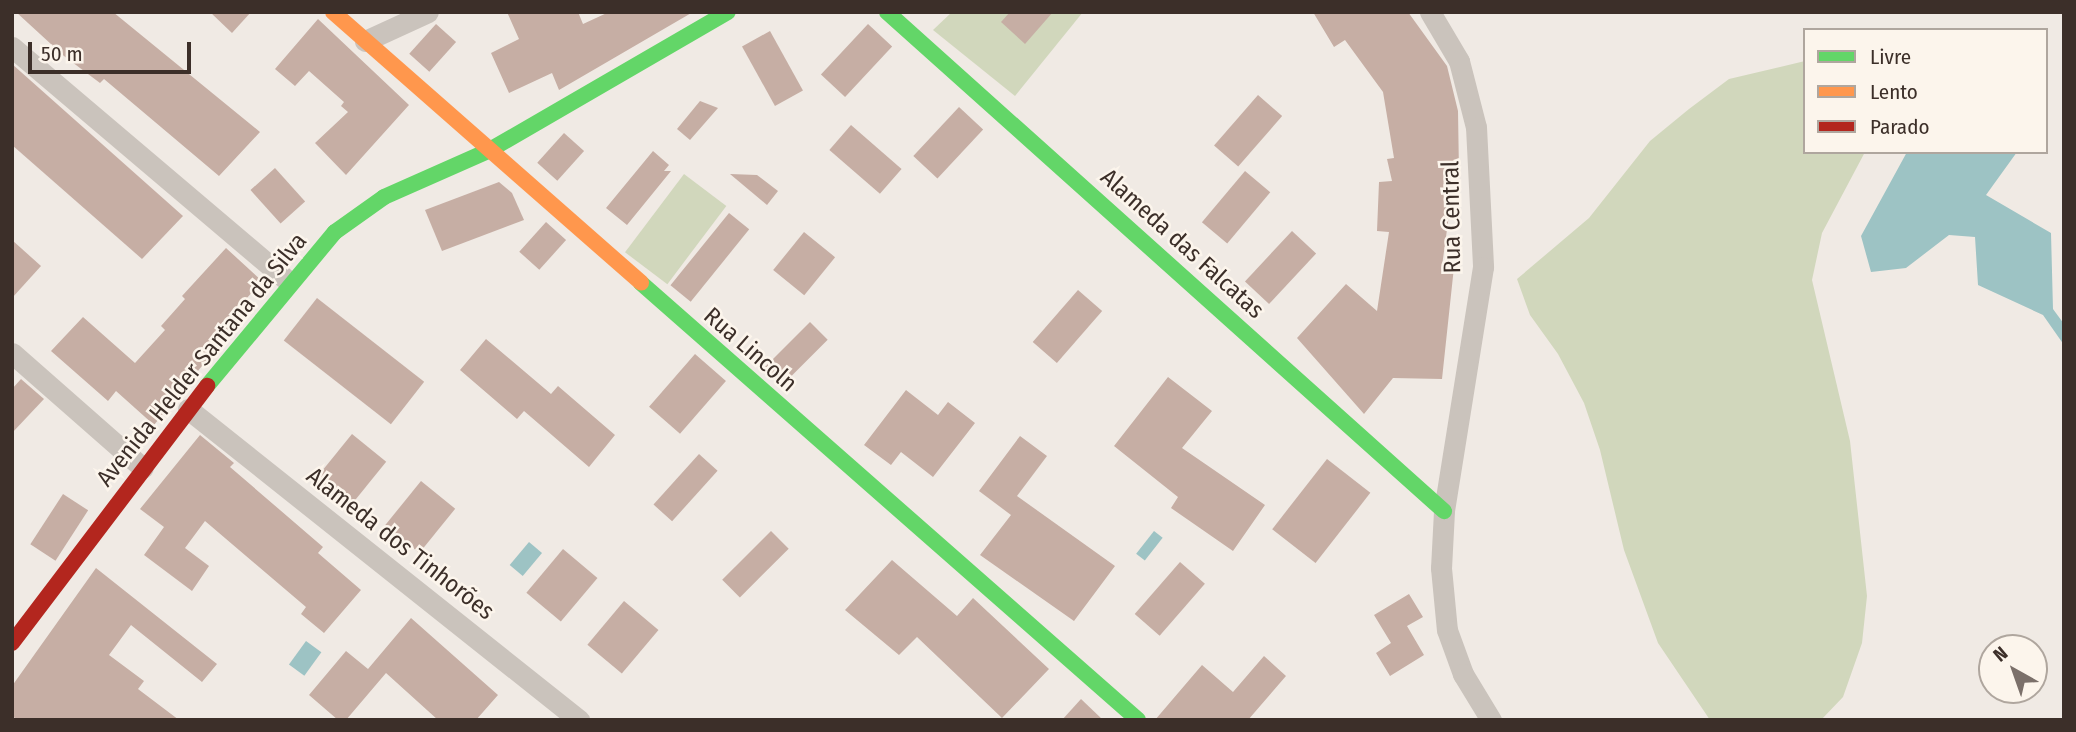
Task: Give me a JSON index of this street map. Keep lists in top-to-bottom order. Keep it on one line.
{"streets":{"street":["Rua Central","Alameda das Falcatas","Rua Lincoln","Avenida Helder Santana da Silva","Alameda dos Tinhorões"]},"crossings":[["Rua Central","Alameda das Falcatas"],["Rua Lincoln","Avenida Helder Santana da Silva"],["Avenida Helder Santana da Silva","Alameda dos Tinhorões"]],"legend":["Livre","Lento","Parado"],"scale_bar":"50 m","north":"top left"}
